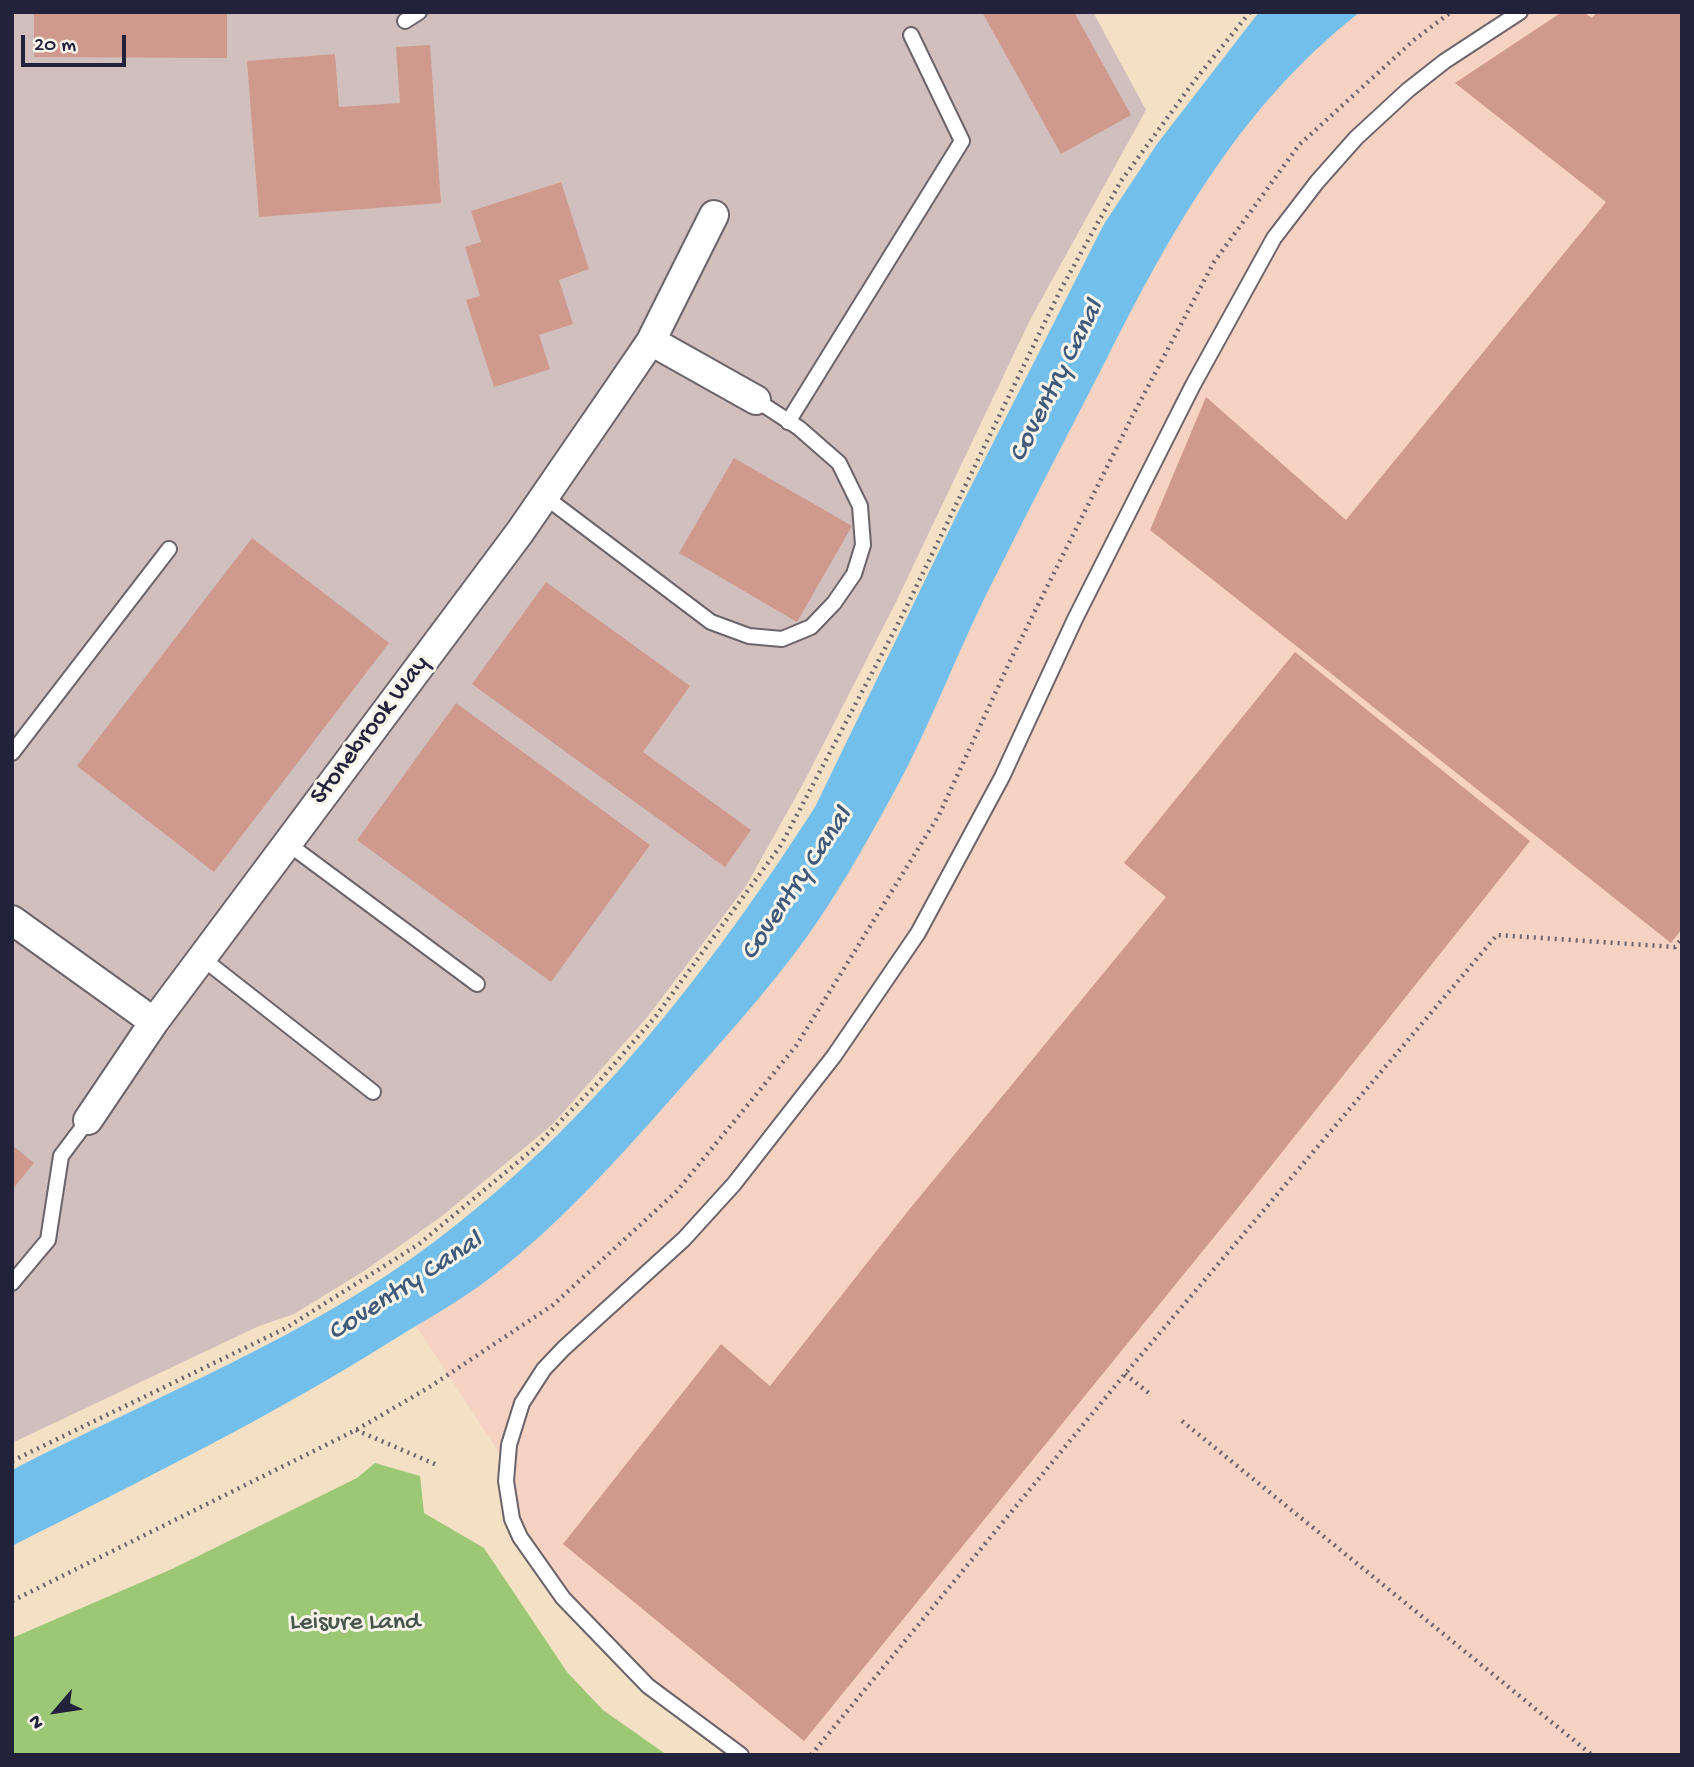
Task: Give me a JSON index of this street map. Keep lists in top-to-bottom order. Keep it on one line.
{"streets":{"street":["Stonebrook Way"]},"water":["Coventry Canal"],"parks":["Leisure Land"],"scale_bar":"20 m","north":"bottom left"}
